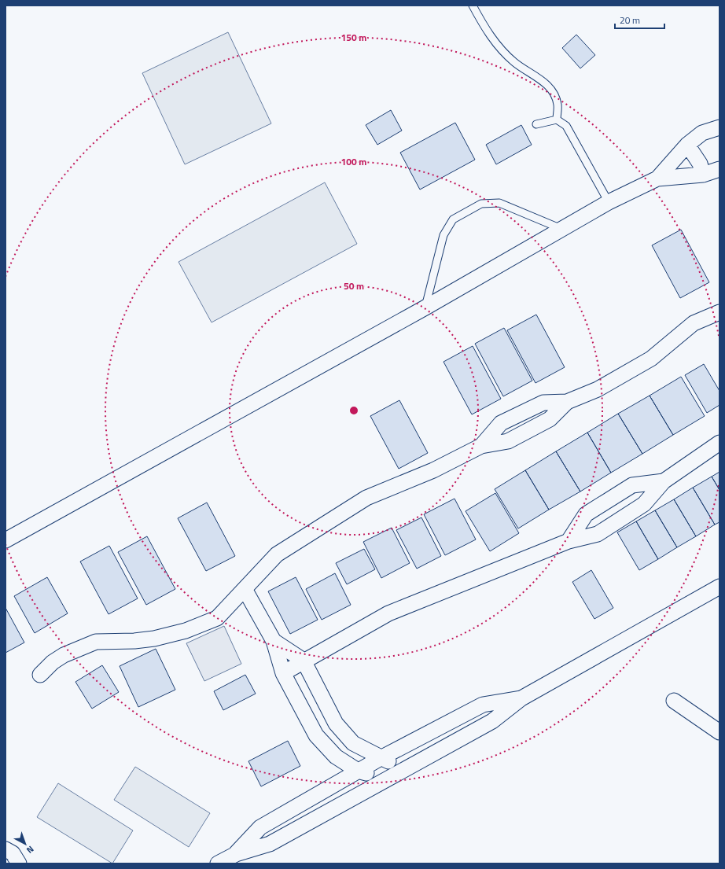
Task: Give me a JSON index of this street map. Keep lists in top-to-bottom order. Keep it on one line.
{"scale_bar":"20 m","north":"bottom right","rings":["150 m","100 m","50 m"]}
